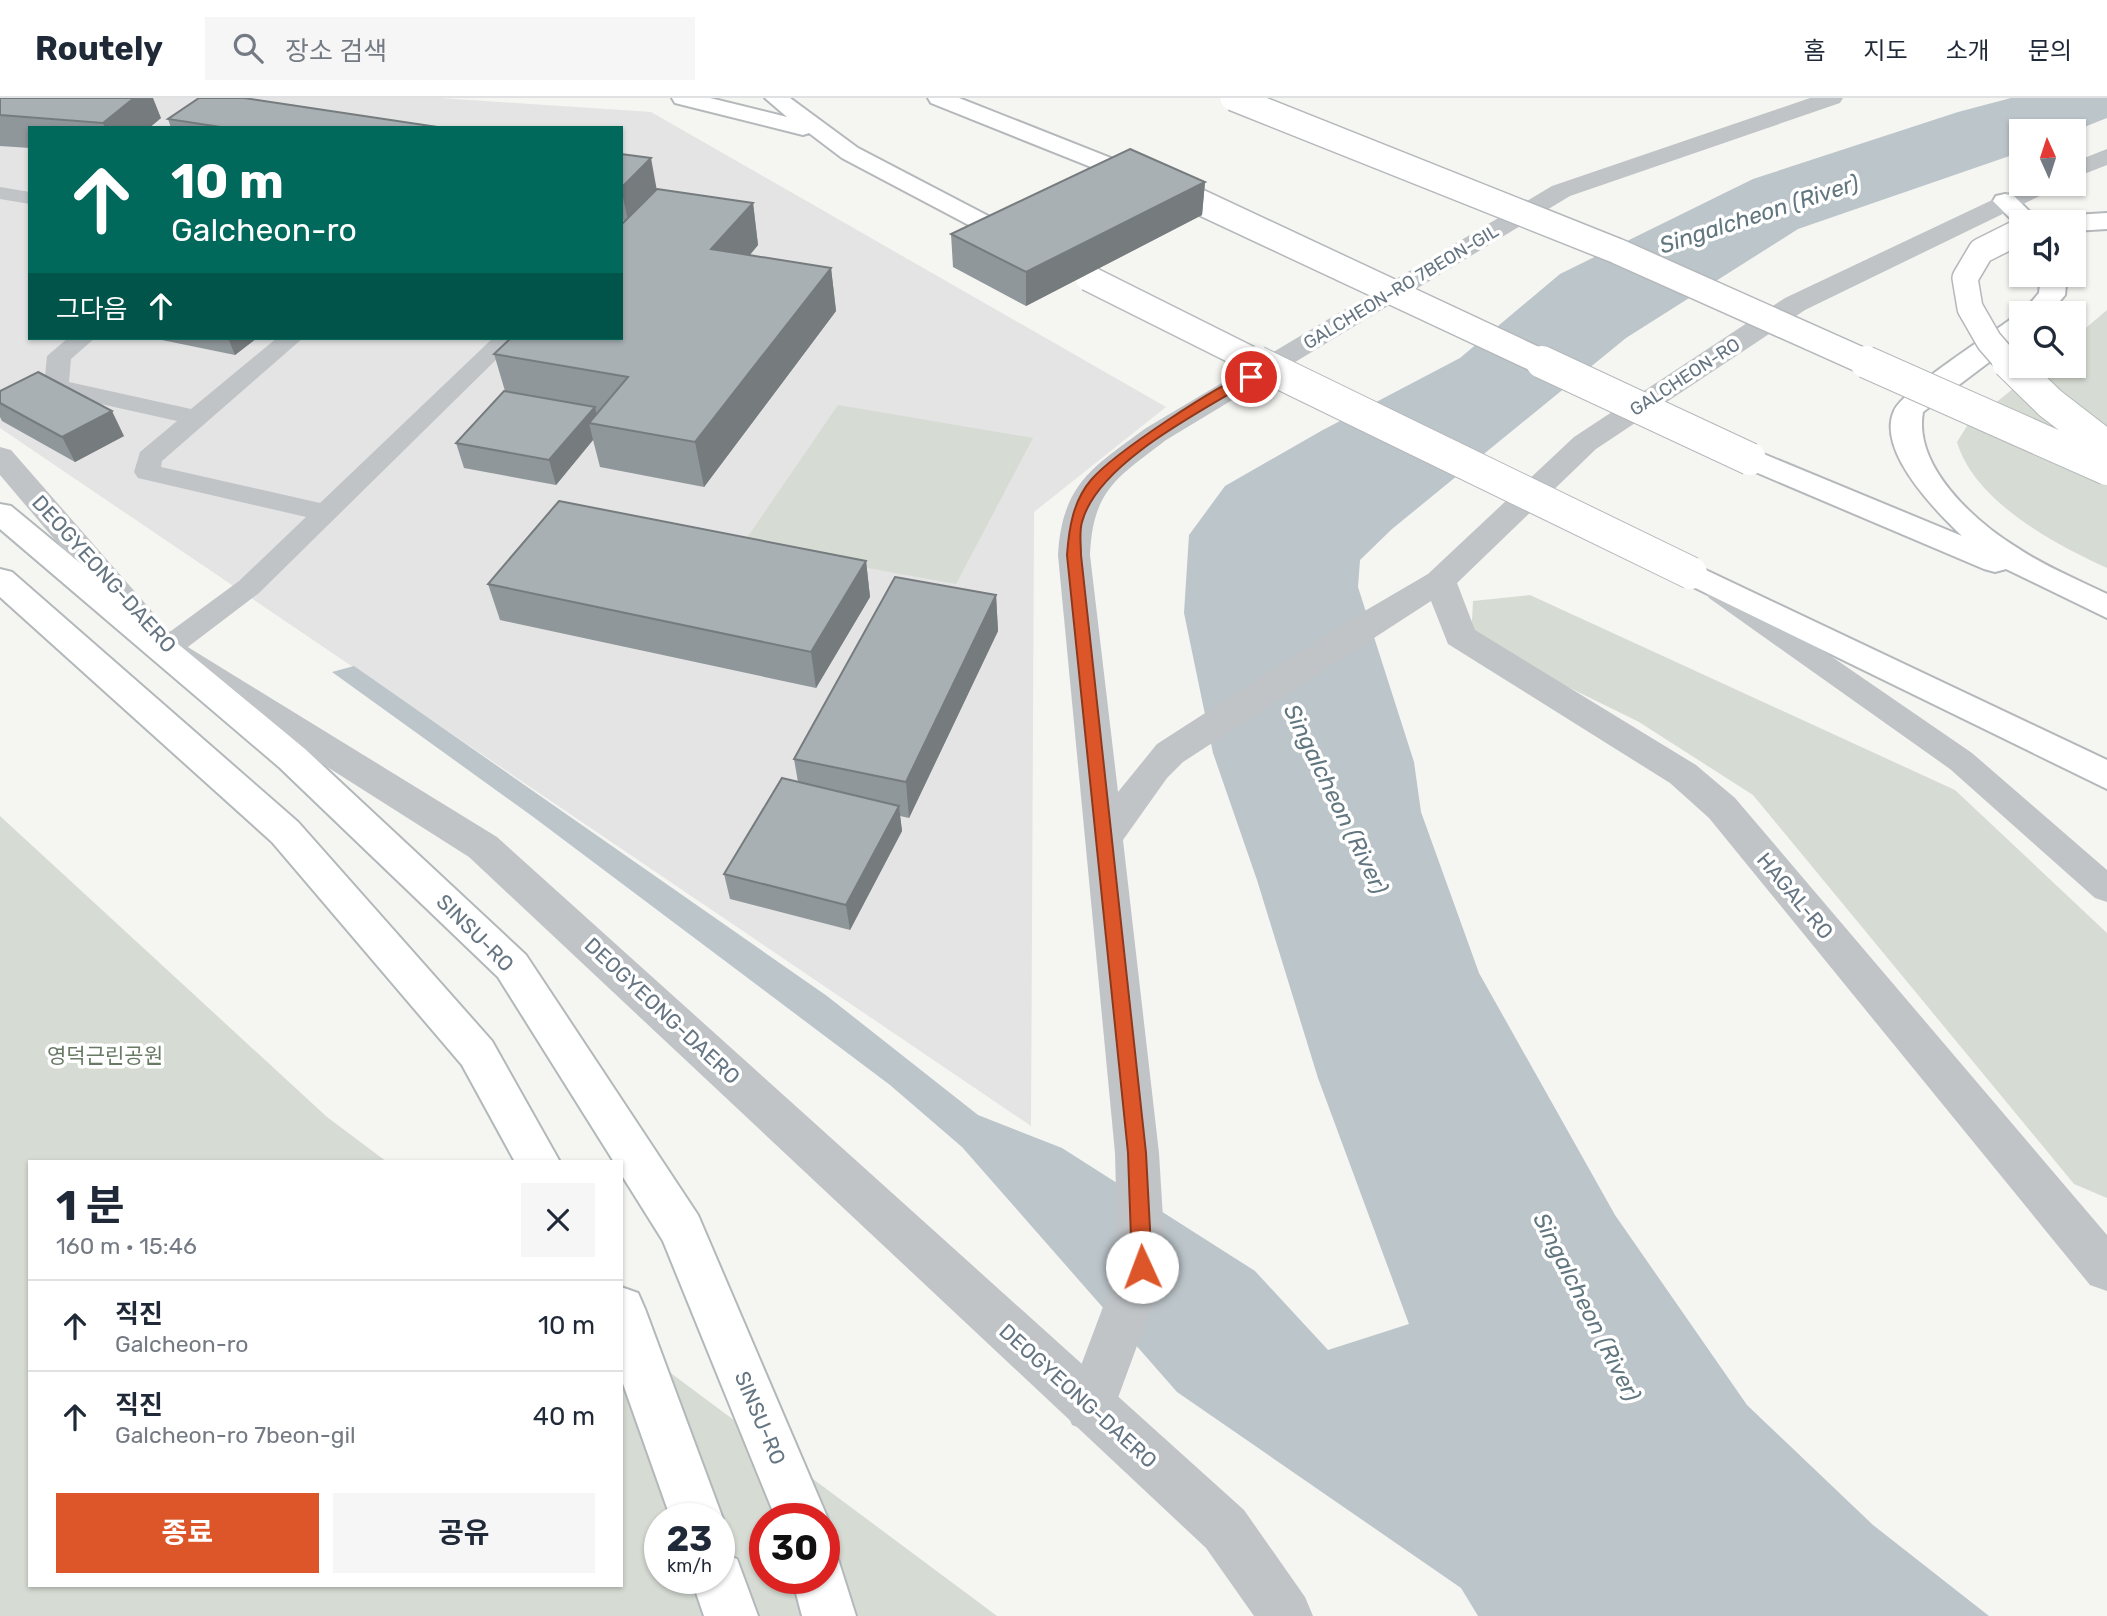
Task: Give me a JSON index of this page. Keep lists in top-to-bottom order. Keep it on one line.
{"streets":{"main road":["SINSU-RO"],"street":["GALCHEON-RO 7BEON-GIL","GALCHEON-RO","DEOGYEONG-DAERO","HAGAL-RO"]},"crossings":[["GALCHEON-RO 7BEON-GIL","GALCHEON-RO"],["GALCHEON-RO","HAGAL-RO"]],"water":["Singalcheon (River)"],"parks":["영덕근린공원"],"north":"top","page":{"header":"Routely","search":"장소 검색","nav":["홈","지도","소개","문의"],"turn":["10 m","Galcheon-ro"],"then":"그다음","heading":["1 분","160 m · 15:46"],"list":[{"name":"직진","note":"Galcheon-ro","value":"10 m"},{"name":"직진","note":"Galcheon-ro 7beon-gil","value":"40 m"}],"buttons":["종료","공유"],"speed":"23 km/h","limit":"30"}}
